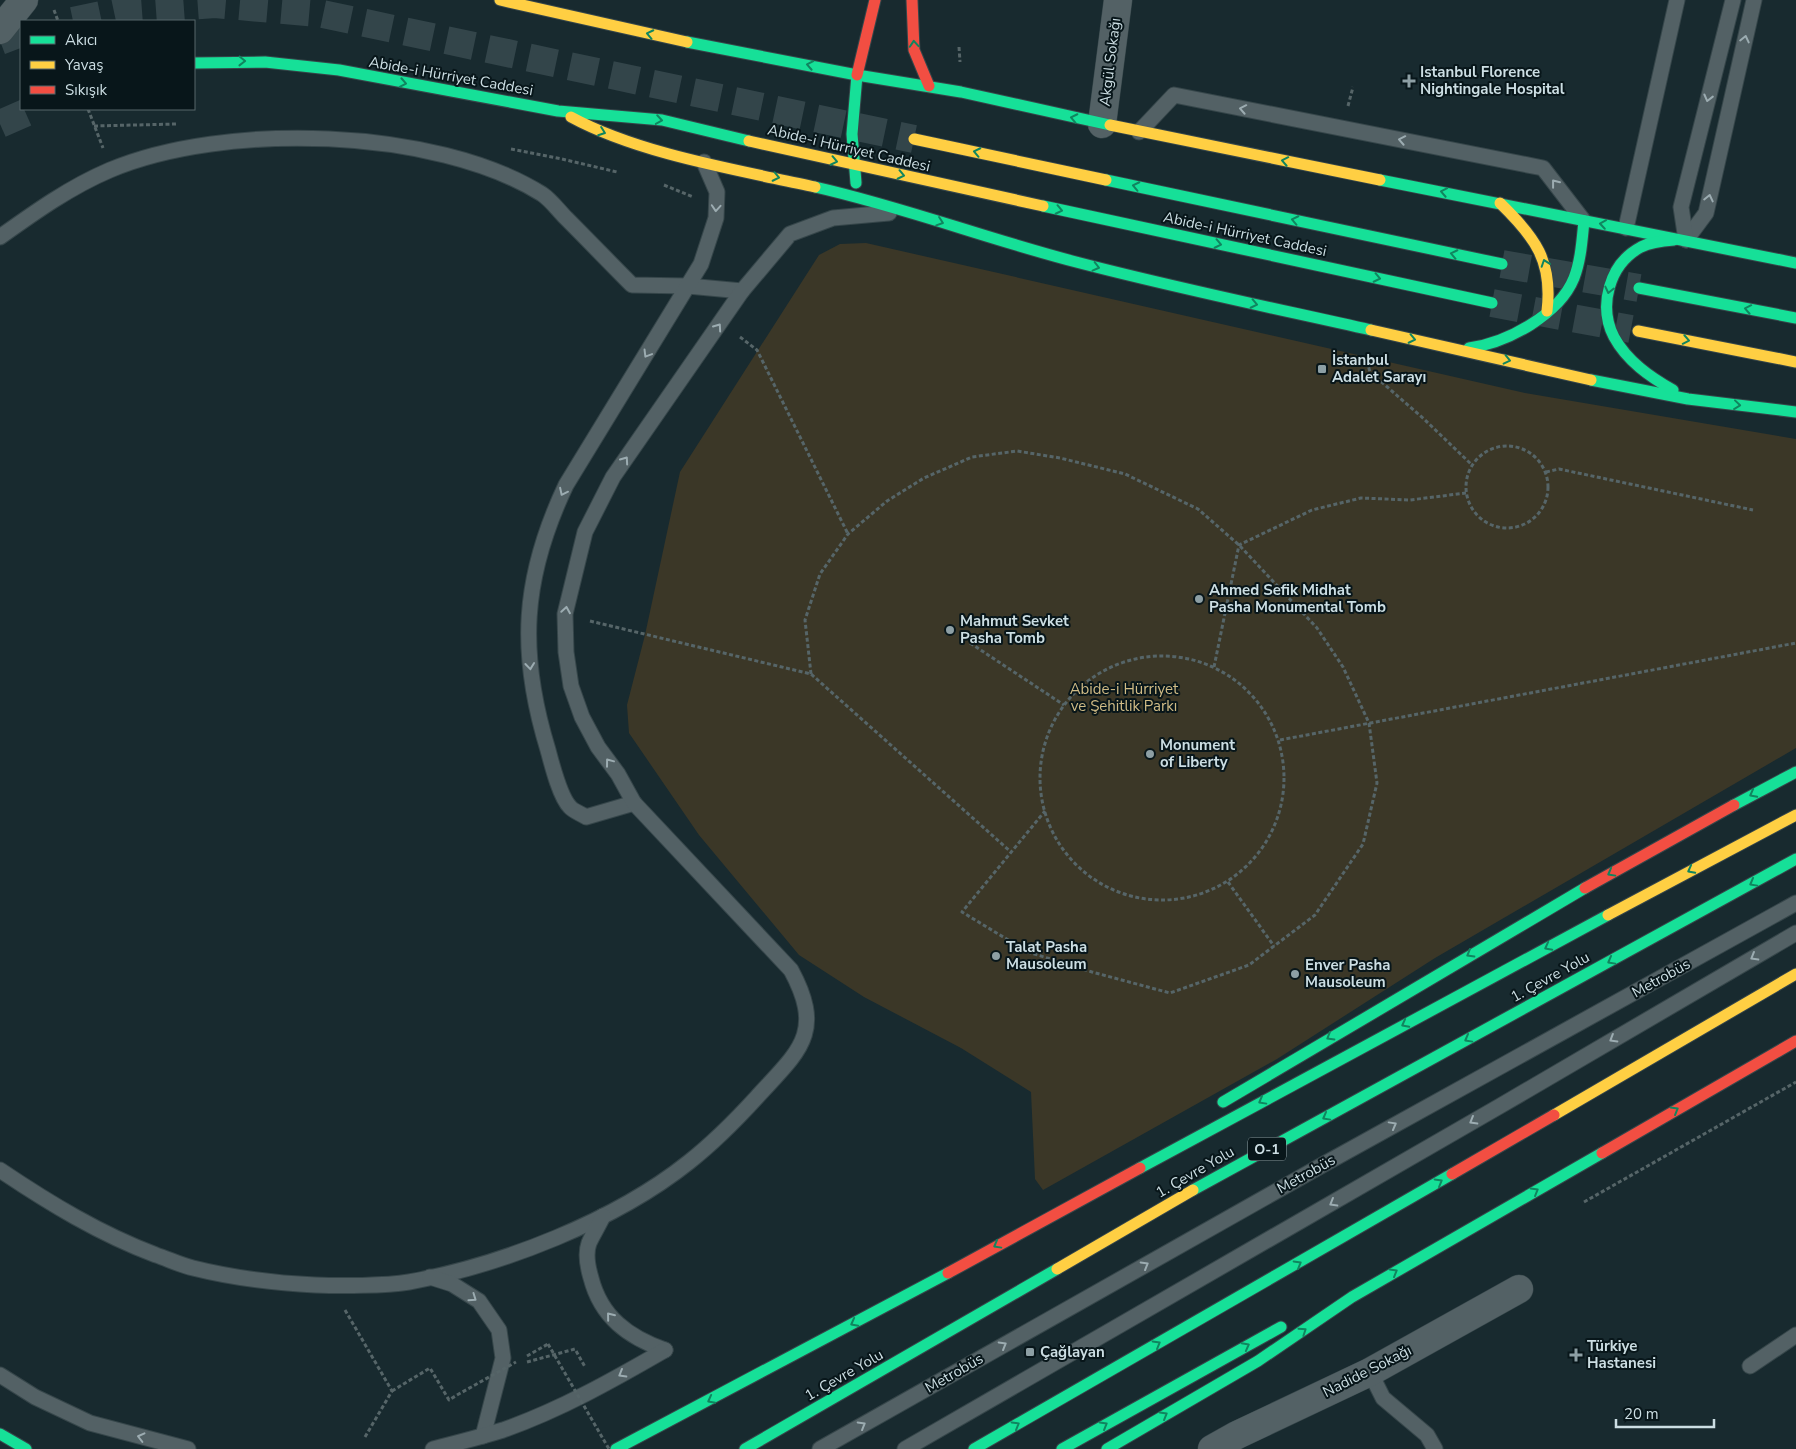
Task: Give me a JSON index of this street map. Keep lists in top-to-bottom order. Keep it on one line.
{"streets":{"main road":["Abide-i Hürriyet Caddesi","1. Çevre Yolu","O-1"],"street":["Akgül Sokağı","Nadide Sokağı"],"lane":["Metrobüs"]},"parks":["Abide-i Hürriyet ve Şehitlik Parkı"],"places":{"health":["Istanbul Florence Nightingale Hospital","Türkiye Hastanesi"],"transit":["İstanbul Adalet Sarayı","Çağlayan"],"other":["Ahmed Sefik Midhat Pasha Monumental Tomb","Mahmut Sevket Pasha Tomb","Monument of Liberty","Talat Pasha Mausoleum","Enver Pasha Mausoleum"]},"legend":["Akıcı","Yavaş","Sıkışık"],"scale_bar":"20 m"}
